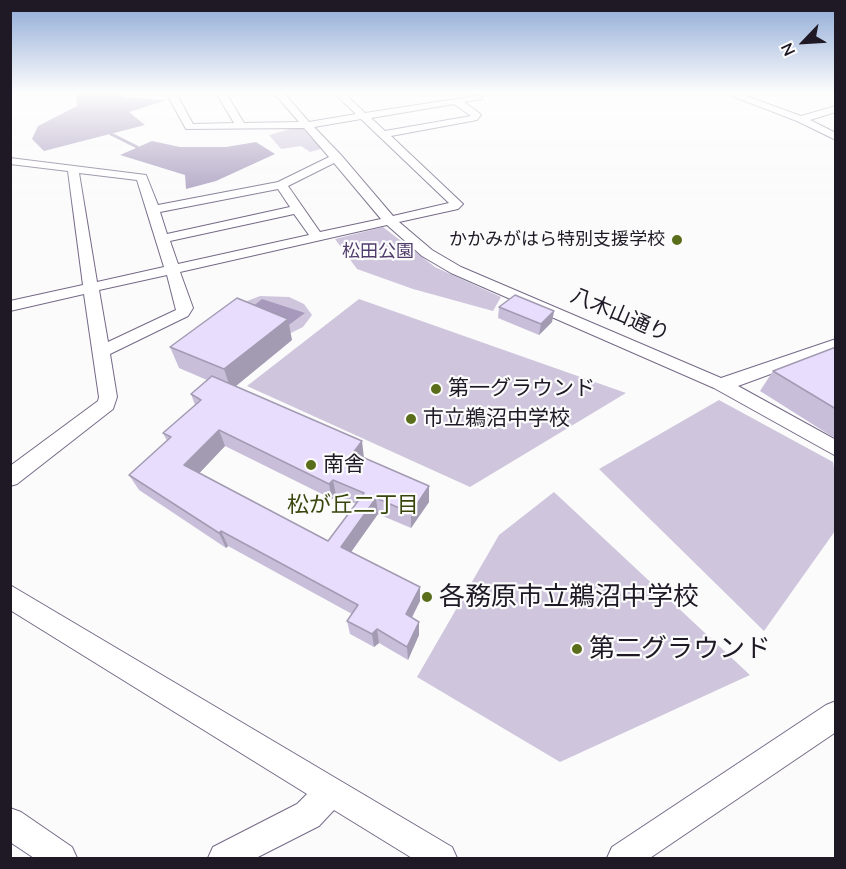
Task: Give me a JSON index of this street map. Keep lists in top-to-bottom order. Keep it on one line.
{"streets":{"street":["八木山通り"]},"districts":["松が丘二丁目"],"parks":["松田公園"],"places":["かかみがはら特別支援学校","第一グラウンド","市立鵜沼中学校","南舎","各務原市立鵜沼中学校","第二グラウンド"],"north":"bottom left"}
